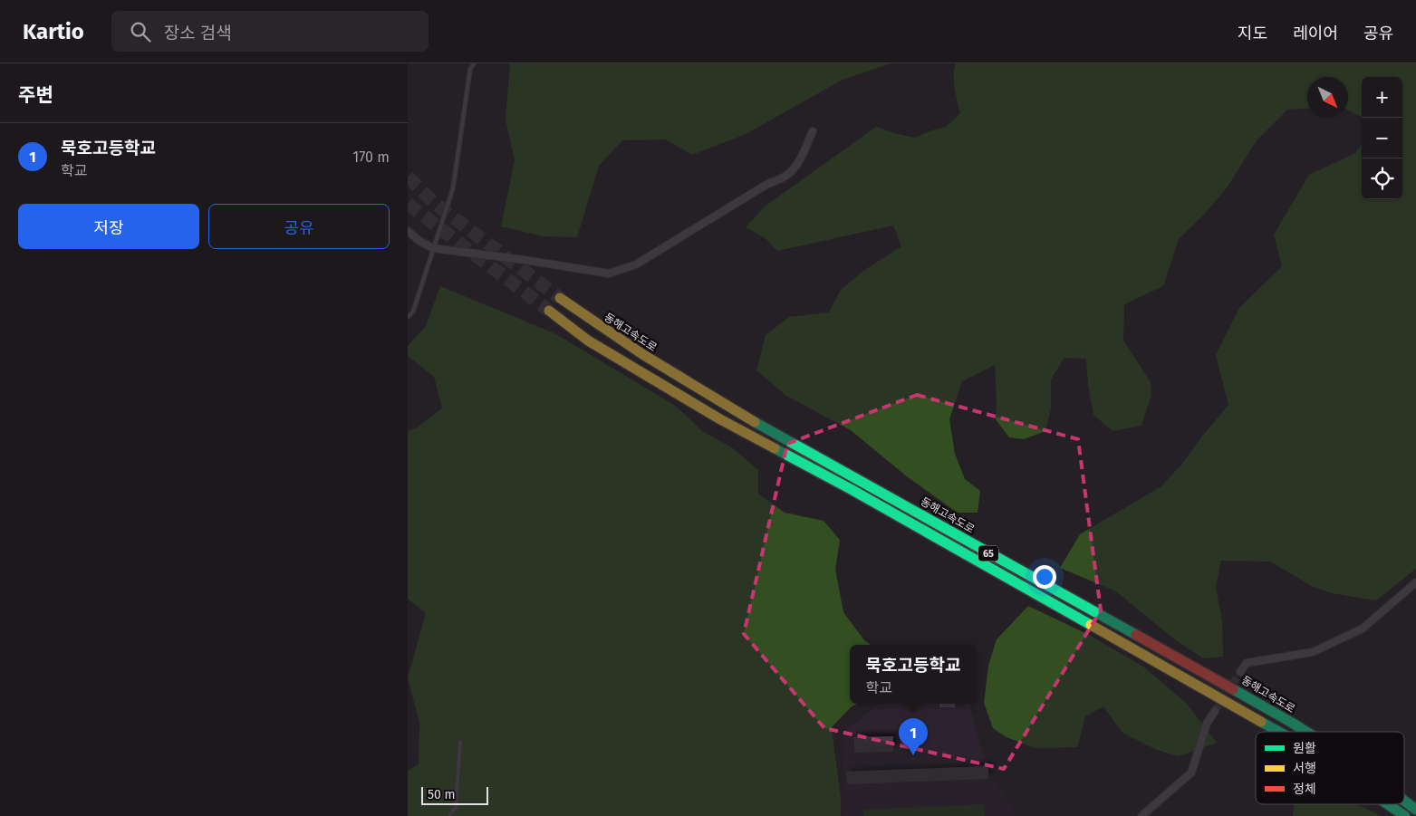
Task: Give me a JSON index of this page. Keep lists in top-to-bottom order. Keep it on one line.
{"streets":{"highway":["동해고속도로","65"]},"legend":["원활","서행","정체"],"scale_bar":"50 m","north":"bottom right","page":{"header":"Kartio","search":"장소 검색","nav":["지도","레이어","공유"],"heading":"주변","map_buttons":["+","−"],"list":[{"mark":"1","name":"묵호고등학교","note":"학교","value":"170 m"}],"buttons":["저장","공유"],"popup":["묵호고등학교","학교"],"pins":"1","scale":"50 m"}}
